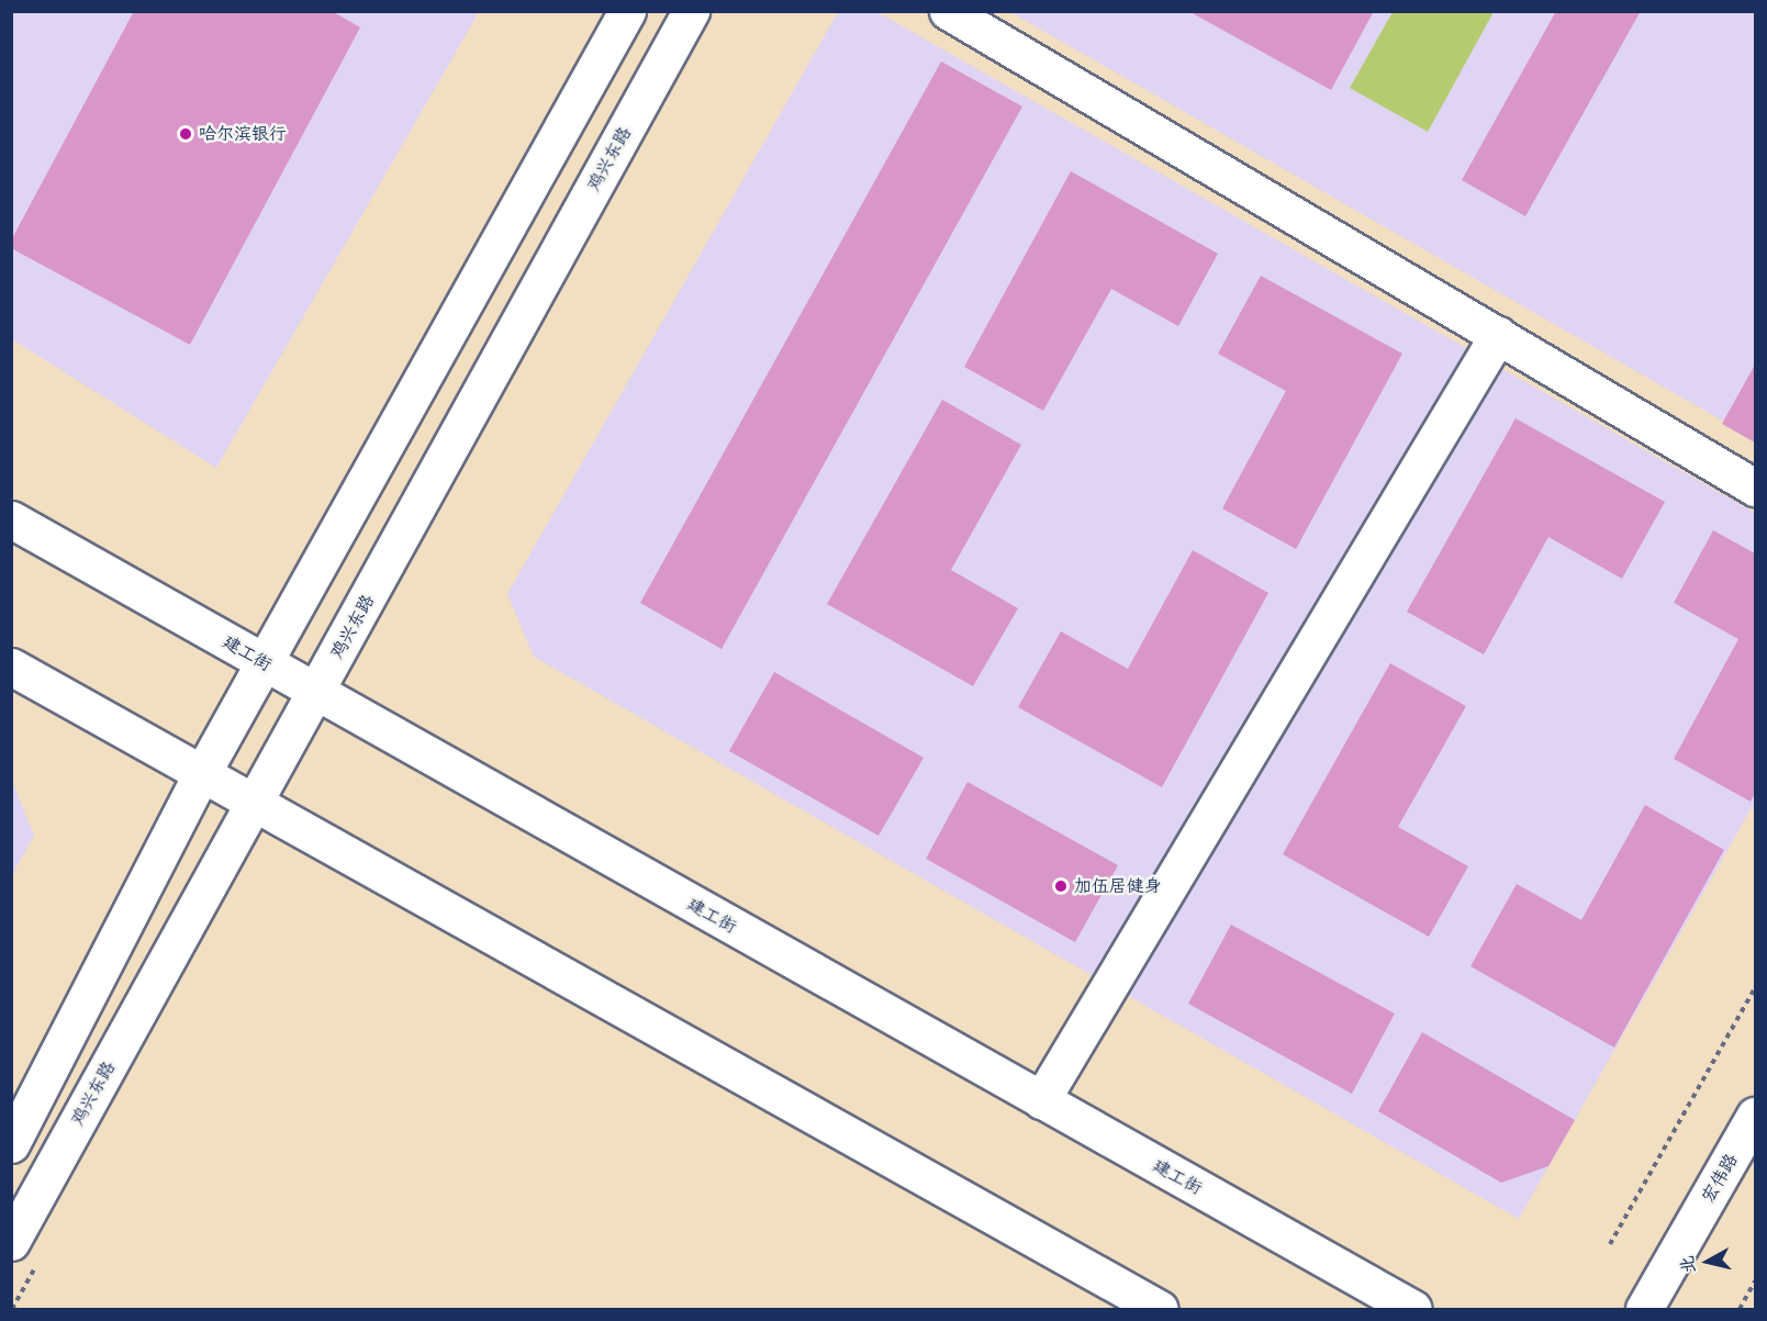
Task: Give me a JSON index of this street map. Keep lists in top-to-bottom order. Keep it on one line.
{"streets":{"main road":["鸡兴东路","建工街","宏伟路"]},"crossings":[["鸡兴东路","建工街"]],"places":["哈尔滨银行","加伍居健身"],"north":"left"}
